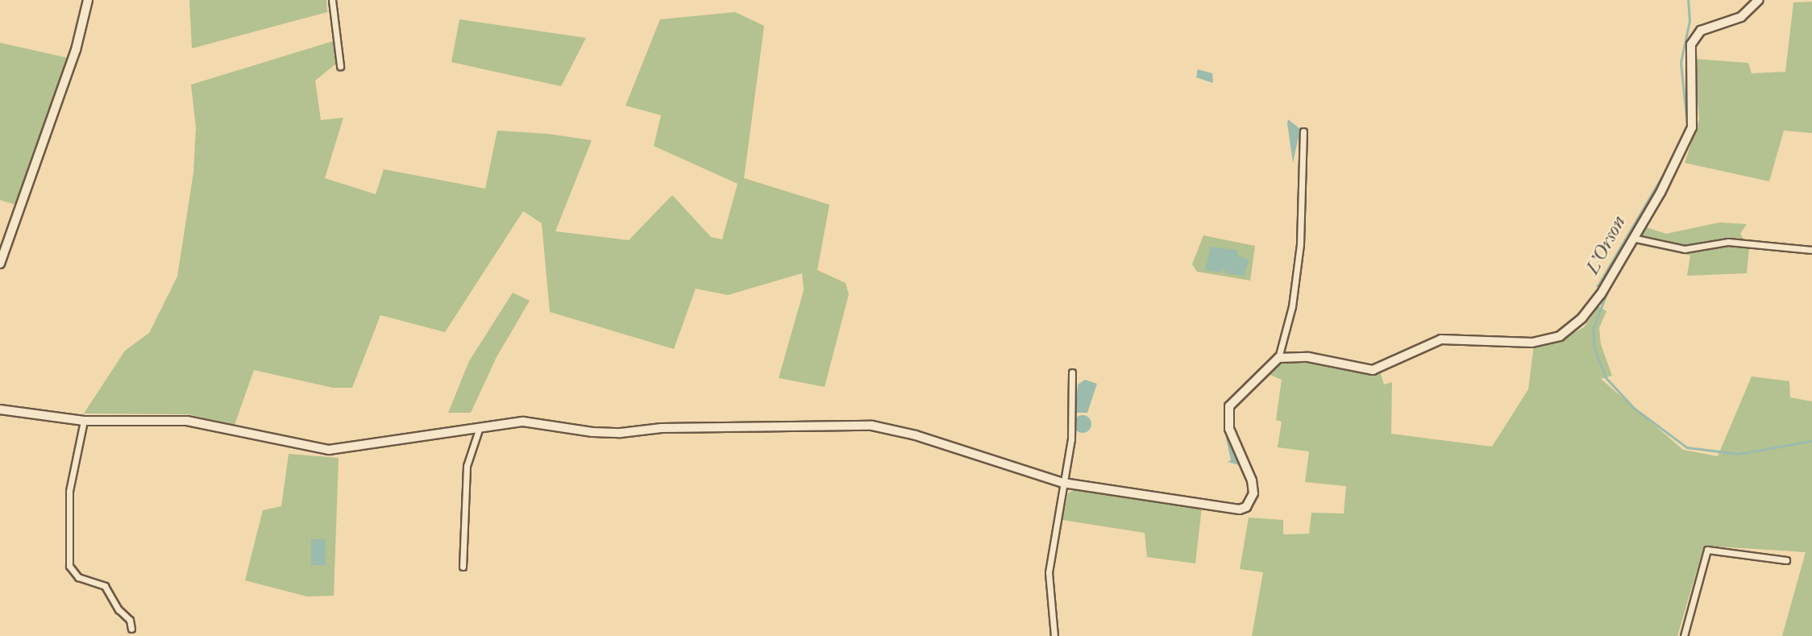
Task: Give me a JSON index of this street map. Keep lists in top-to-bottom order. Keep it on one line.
{"water":["L’Orson"]}
